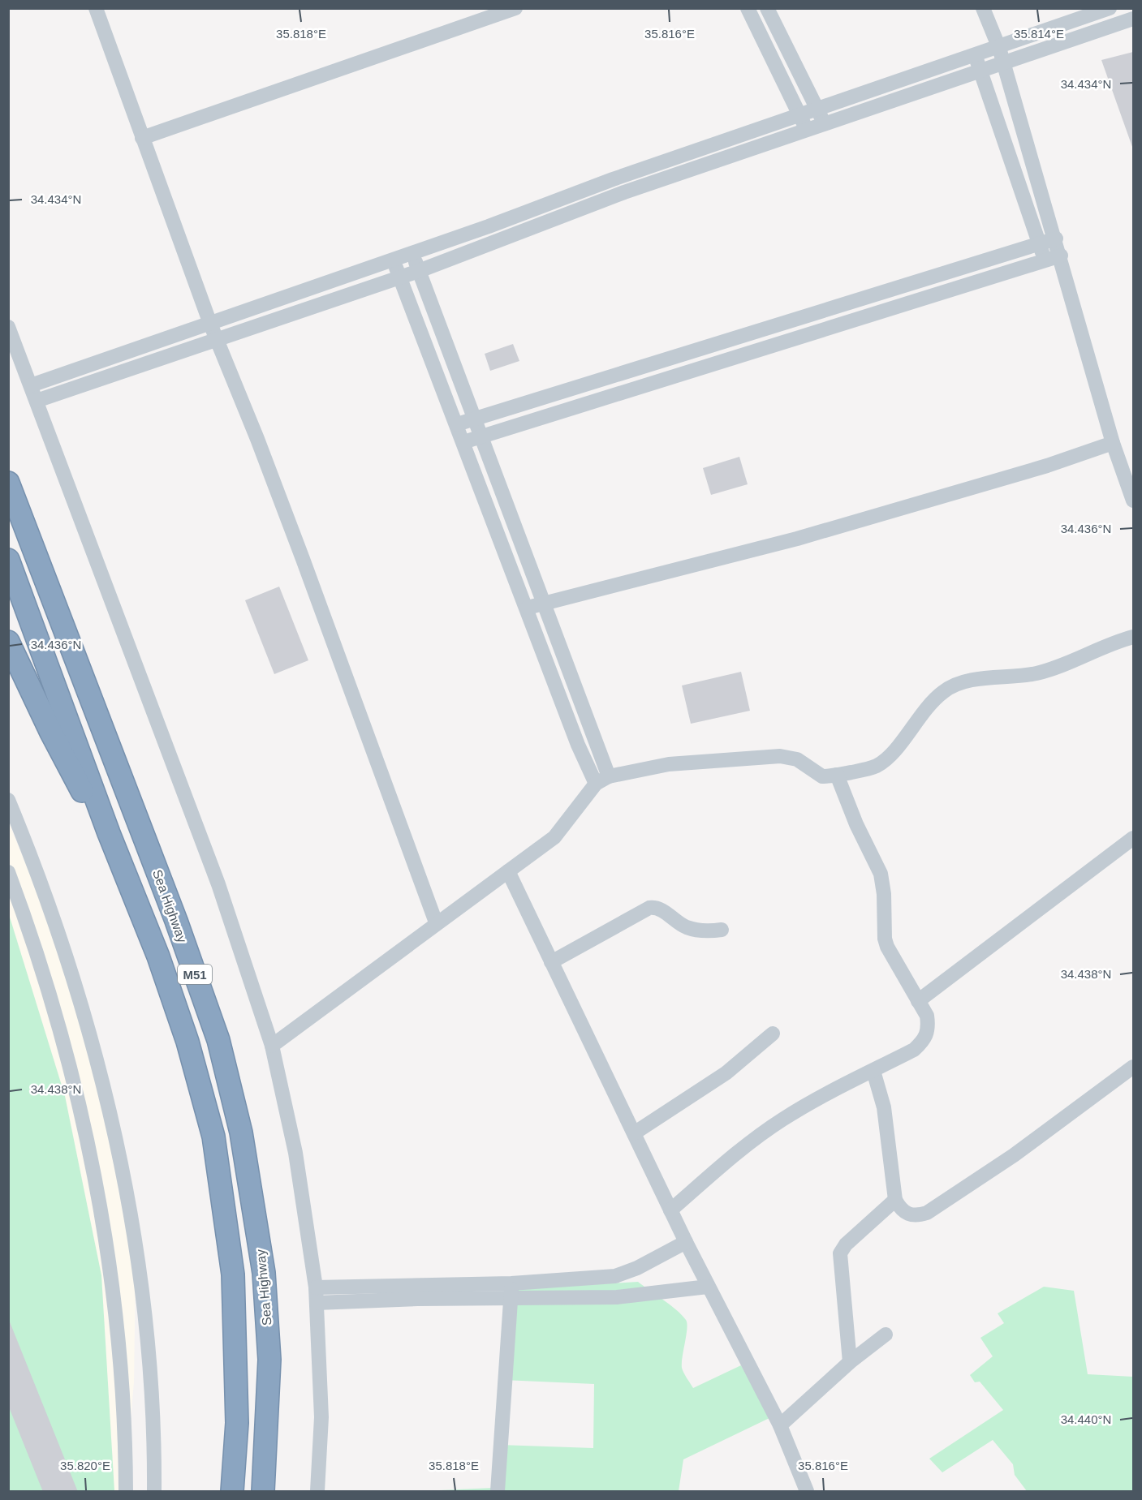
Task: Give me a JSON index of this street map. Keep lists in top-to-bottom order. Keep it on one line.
{"streets":{"highway":["Sea Highway","M51"]},"coordinates":["35.818°E","35.816°E","35.814°E","34.434°N","34.436°N","34.438°N","34.440°N","35.820°E"]}
